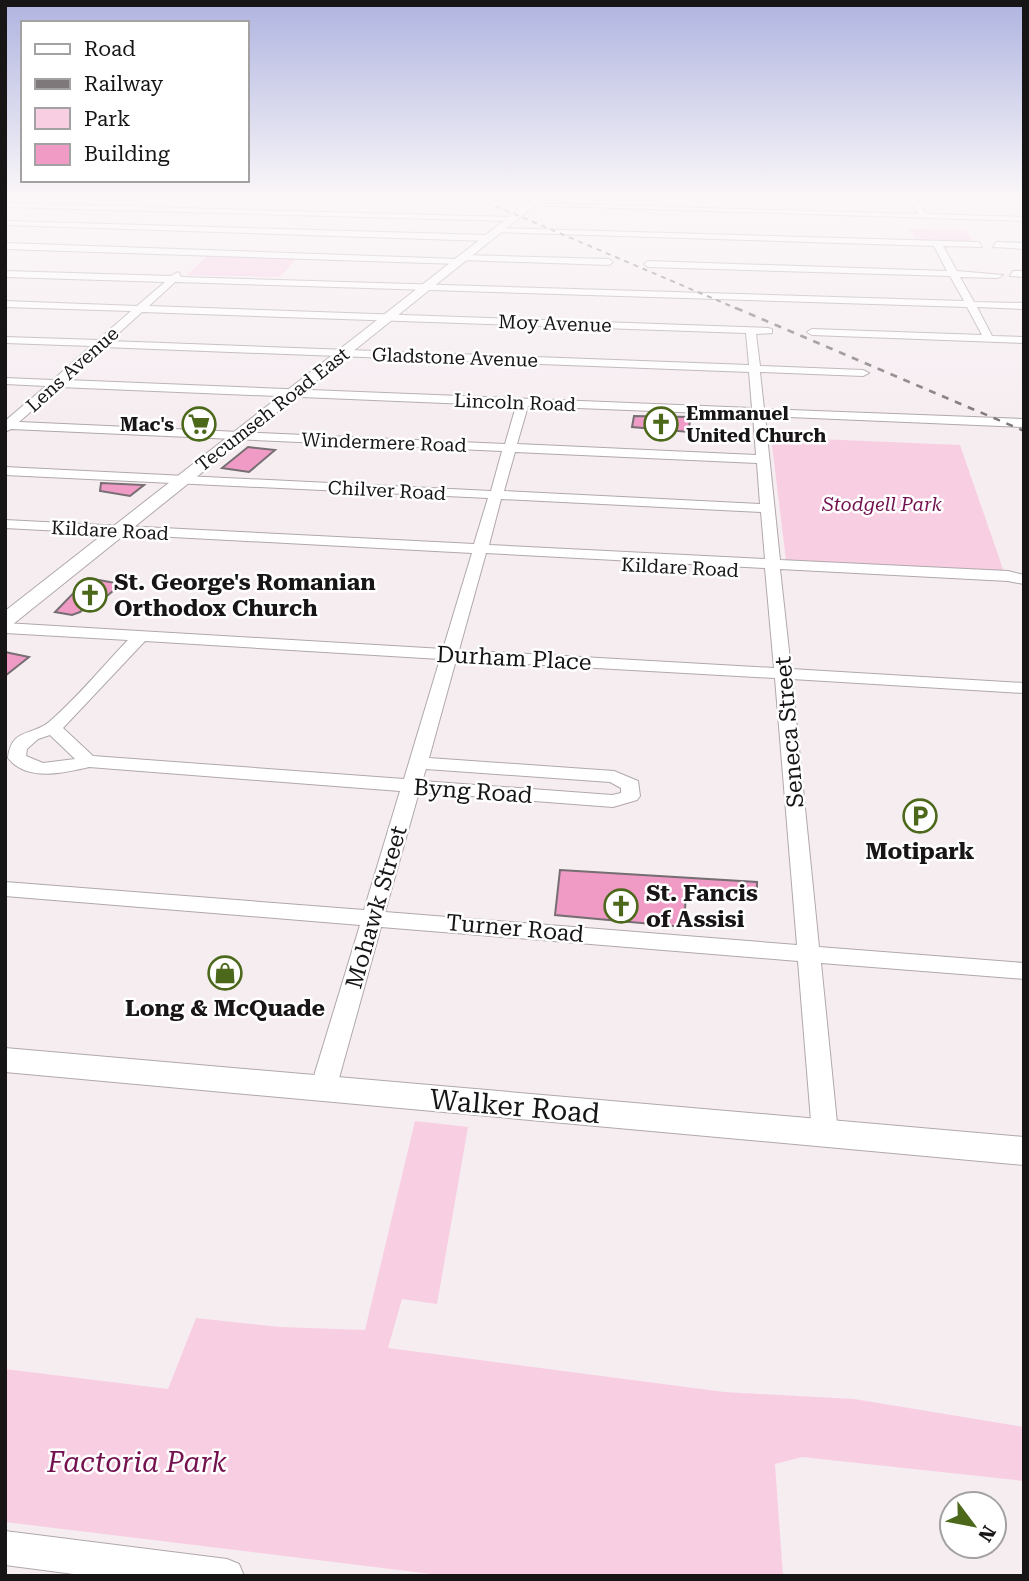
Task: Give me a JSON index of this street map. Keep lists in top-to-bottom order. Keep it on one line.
{"streets":{"main road":["Tecumseh Road East","Walker Road"],"street":["Moy Avenue","Gladstone Avenue","Lens Avenue","Lincoln Road","Windermere Road","Chilver Road","Kildare Road","Durham Place","Seneca Street","Byng Road","Mohawk Street","Turner Road"]},"crossings":[["Moy Avenue","Lens Avenue"],["Moy Avenue","Tecumseh Road East"],["Moy Avenue","Seneca Street"],["Gladstone Avenue","Lens Avenue"],["Gladstone Avenue","Tecumseh Road East"],["Gladstone Avenue","Seneca Street"],["Lens Avenue","Lincoln Road"],["Lens Avenue","Windermere Road"],["Lincoln Road","Tecumseh Road East"],["Lincoln Road","Seneca Street"],["Lincoln Road","Mohawk Street"],["Tecumseh Road East","Windermere Road"],["Tecumseh Road East","Chilver Road"],["Tecumseh Road East","Kildare Road"],["Windermere Road","Seneca Street"],["Windermere Road","Mohawk Street"],["Chilver Road","Seneca Street"],["Chilver Road","Mohawk Street"],["Kildare Road","Seneca Street"],["Kildare Road","Mohawk Street"],["Durham Place","Seneca Street"],["Durham Place","Byng Road"],["Durham Place","Mohawk Street"],["Seneca Street","Turner Road"],["Seneca Street","Walker Road"],["Byng Road","Mohawk Street"],["Mohawk Street","Turner Road"],["Mohawk Street","Walker Road"]],"parks":["Stodgell Park","Factoria Park"],"places":{"supermarket":["Mac's"],"church":["Emmanuel United Church","St. George's Romanian Orthodox Church","St. Fancis of Assisi"],"parking":["Motipark"],"shop":["Long & McQuade"]},"legend":["Road","Railway","Park","Building"],"north":"bottom right"}
